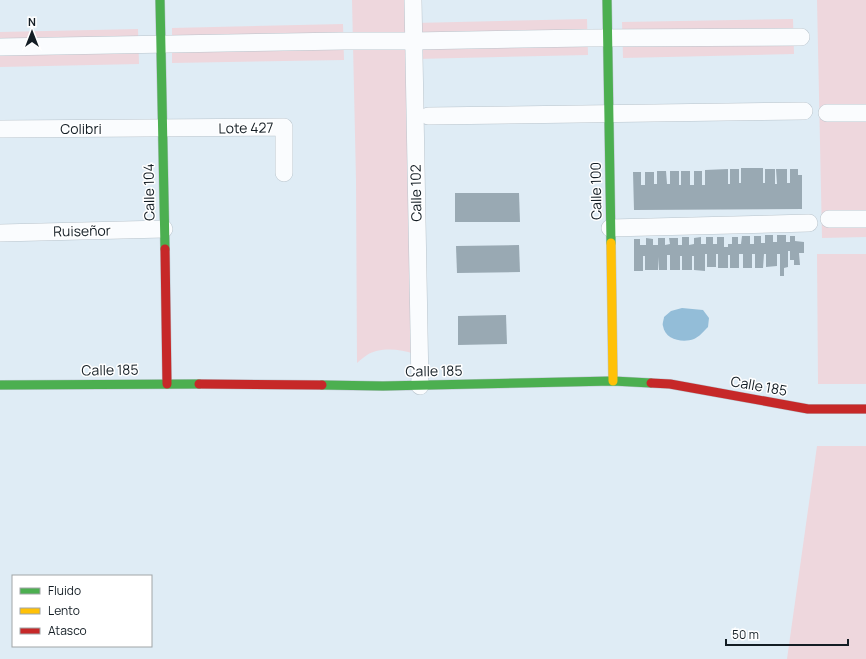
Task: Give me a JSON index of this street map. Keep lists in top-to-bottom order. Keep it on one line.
{"streets":{"street":["Lote 427","Colibri","Calle 100","Calle 104","Calle 102","Ruiseñor","Calle 185"]},"crossings":[["Lote 427","Colibri"],["Lote 427","Calle 104"],["Colibri","Calle 104"],["Calle 100","Calle 185"],["Calle 104","Ruiseñor"],["Calle 104","Calle 185"],["Calle 102","Calle 185"]],"legend":["Fluido","Lento","Atasco"],"scale_bar":"50 m","north":"top"}
